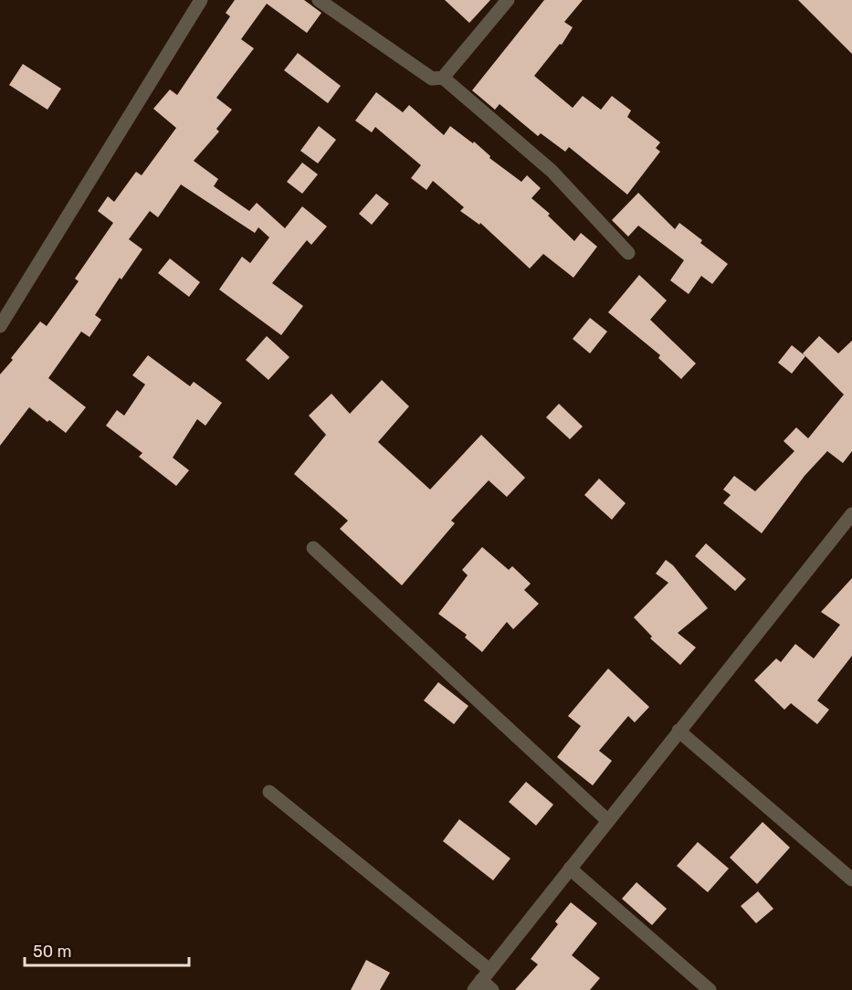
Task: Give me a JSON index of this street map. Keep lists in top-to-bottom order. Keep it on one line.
{"scale_bar":"50 m"}
